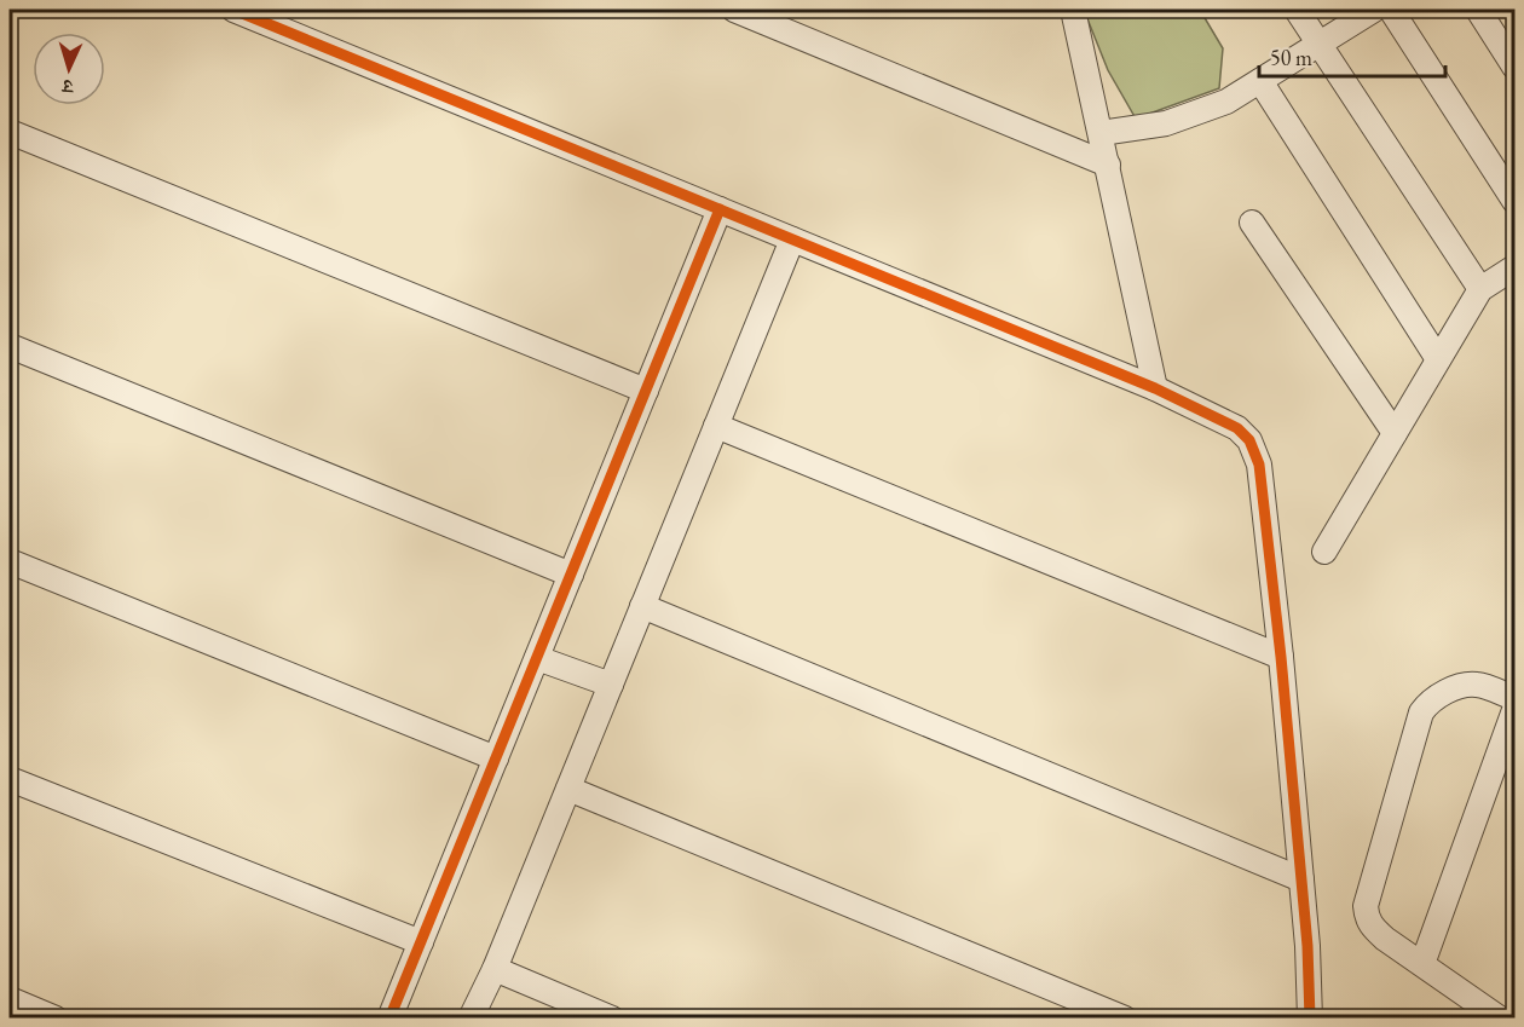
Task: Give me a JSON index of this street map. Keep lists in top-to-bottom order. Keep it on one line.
{"scale_bar":"50 m","north":"bottom"}
